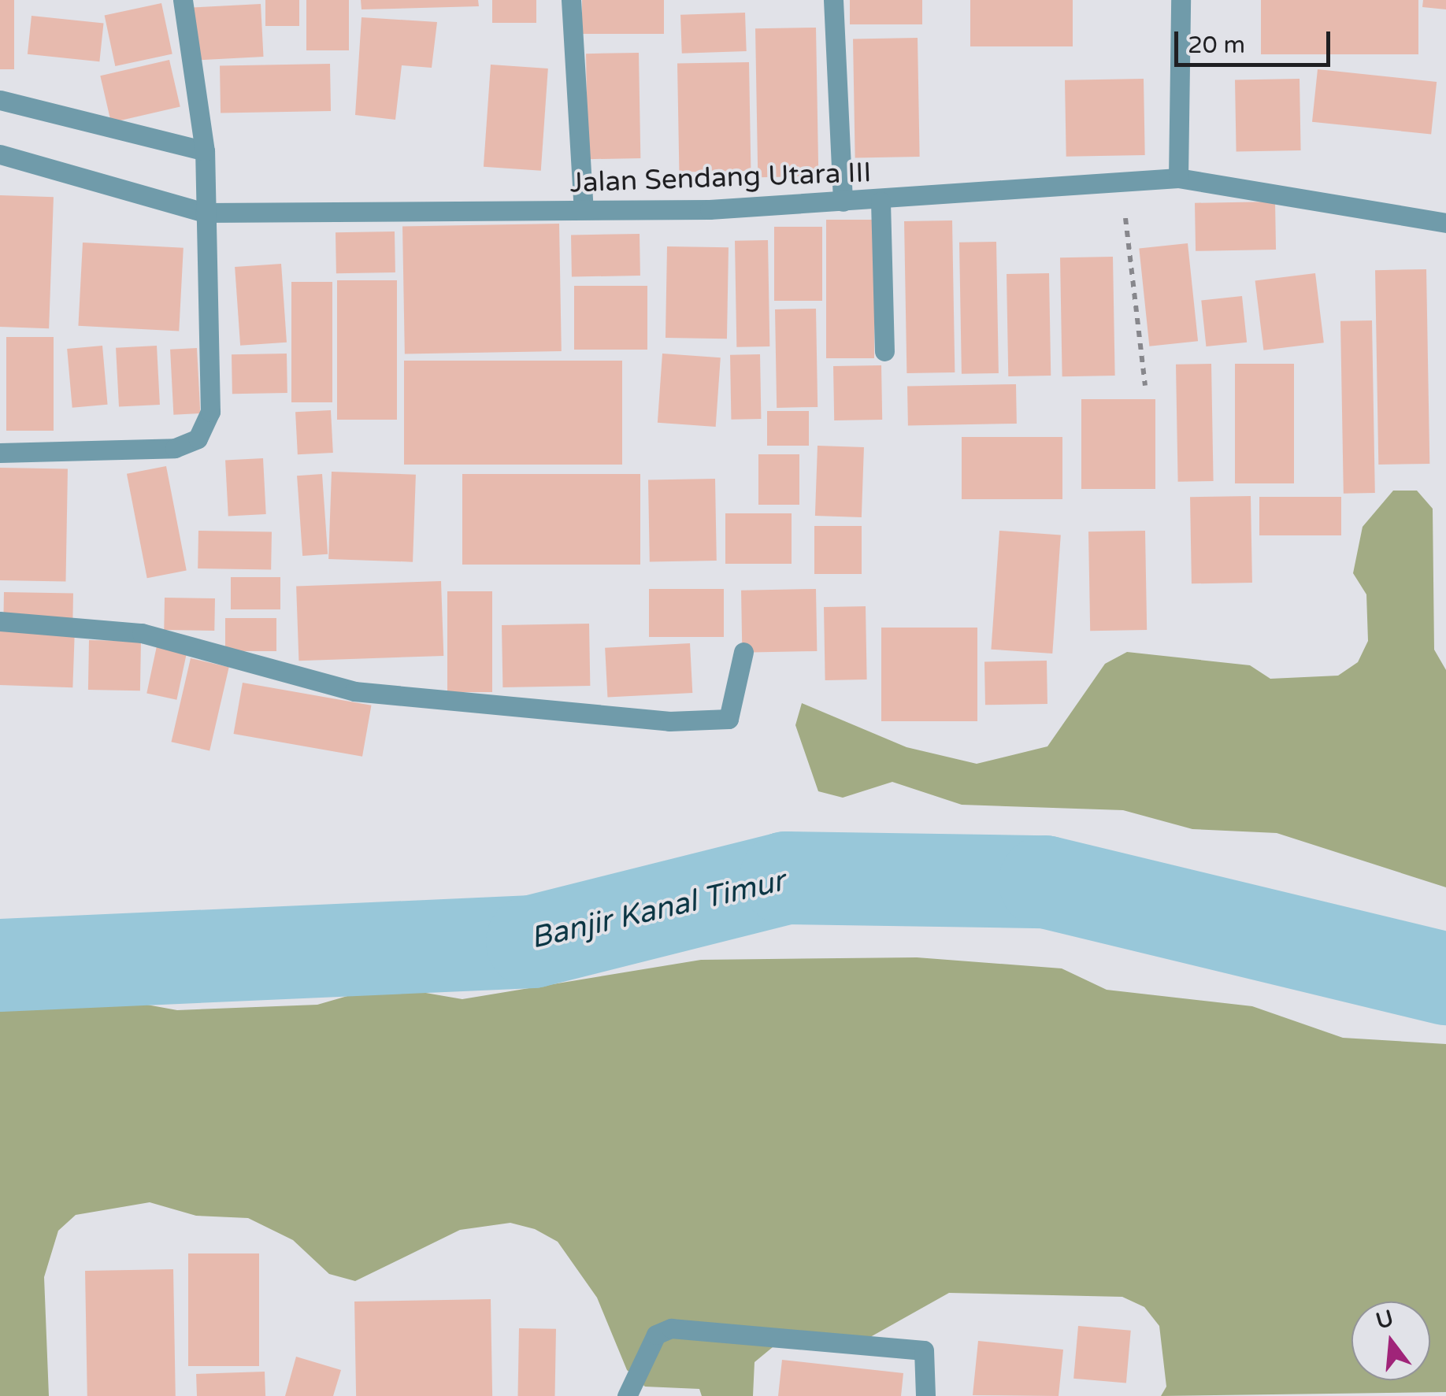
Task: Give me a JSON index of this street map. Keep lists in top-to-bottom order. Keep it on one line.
{"streets":{"street":["Jalan Sendang Utara III"]},"water":["Banjir Kanal Timur"],"scale_bar":"20 m","north":"top"}
